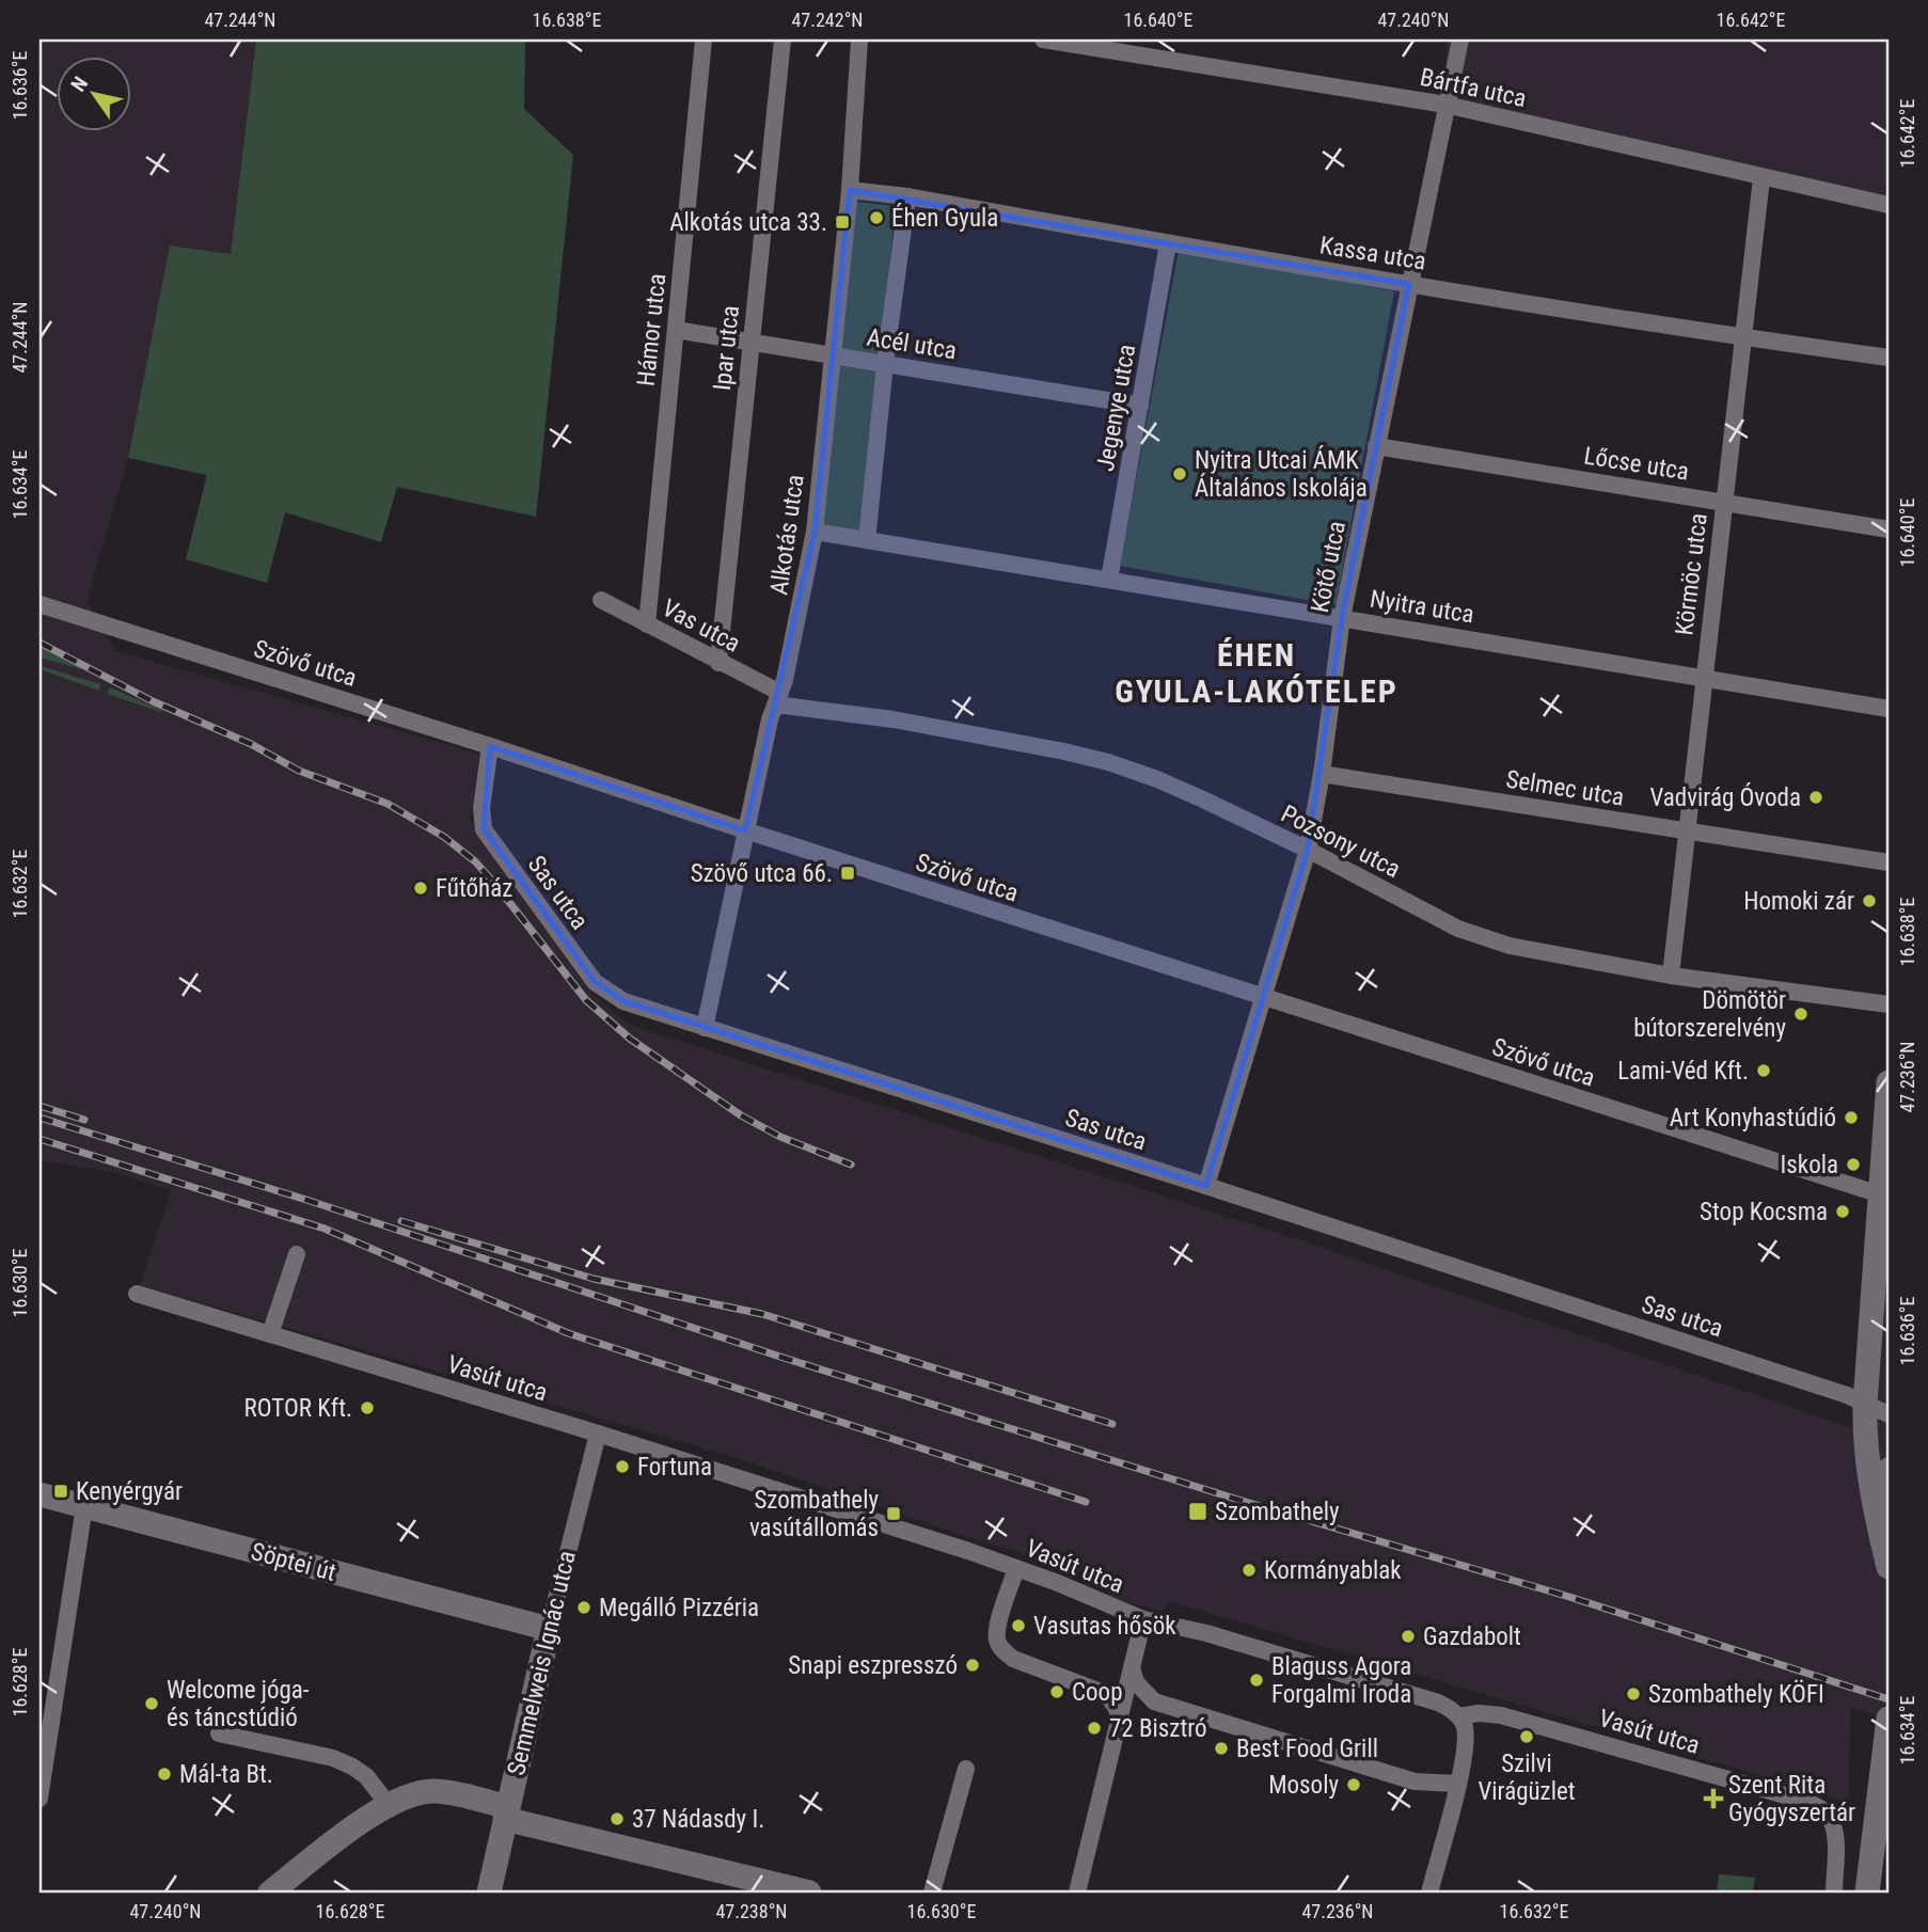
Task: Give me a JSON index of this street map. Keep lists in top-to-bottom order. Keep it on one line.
{"streets":{"street":["Bártfa utca","Kassa utca","Hámor utca","Acél utca","Ipar utca","Jegenye utca","Lőcse utca","Alkotás utca","Kötő utca","Körmöc utca","Nyitra utca","Vas utca","Szövő utca","Selmec utca","Pozsony utca","Sas utca","Vasút utca","Söptei út","Semmelweis Ignác utca"]},"crossings":[["Bártfa utca","Kötő utca"],["Bártfa utca","Körmöc utca"],["Kassa utca","Jegenye utca"],["Kassa utca","Alkotás utca"],["Kassa utca","Kötő utca"],["Kassa utca","Körmöc utca"],["Hámor utca","Acél utca"],["Hámor utca","Vas utca"],["Acél utca","Ipar utca"],["Acél utca","Jegenye utca"],["Acél utca","Alkotás utca"],["Ipar utca","Vas utca"],["Jegenye utca","Nyitra utca"],["Lőcse utca","Kötő utca"],["Lőcse utca","Körmöc utca"],["Alkotás utca","Nyitra utca"],["Alkotás utca","Vas utca"],["Alkotás utca","Szövő utca"],["Alkotás utca","Pozsony utca"],["Alkotás utca","Sas utca"],["Kötő utca","Nyitra utca"],["Kötő utca","Szövő utca"],["Kötő utca","Selmec utca"],["Kötő utca","Pozsony utca"],["Kötő utca","Sas utca"],["Körmöc utca","Nyitra utca"],["Körmöc utca","Selmec utca"],["Körmöc utca","Pozsony utca"],["Vas utca","Pozsony utca"],["Szövő utca","Sas utca"],["Vasút utca","Semmelweis Ignác utca"],["Söptei út","Semmelweis Ignác utca"]],"districts":["ÉHEN GYULA-LAKÓTELEP"],"places":{"other":["Éhen Gyula","Nyitra Utcai ÁMK Általános Iskolája","Vadvirág Óvoda","Fűtőház","Homoki zár","Dömötör bútorszerelvény","Lami-Véd Kft.","Art Konyhastúdió","Iskola","Stop Kocsma","ROTOR Kft.","Fortuna","Kormányablak","Megálló Pizzéria","Vasutas hősök","Gazdabolt","Snapi eszpresszó","Blaguss Agora Forgalmi Iroda","Coop","Szombathely KÖFI","Welcome jóga- és táncstúdió","72 Bisztró","Szilvi Virágüzlet","Best Food Grill","Mál-ta Bt.","Mosoly","37 Nádasdy I."],"transit":["Alkotás utca 33.","Szövő utca 66.","Kenyérgyár","Szombathely","Szombathely vasútállomás"],"health":["Szent Rita Gyógyszertár"]},"north":"top left","coordinates":["47.244°N","16.638°E","47.242°N","16.640°E","47.240°N","16.642°E","16.636°E","16.634°E","16.632°E","47.236°N","16.630°E","16.628°E","47.238°N"]}
